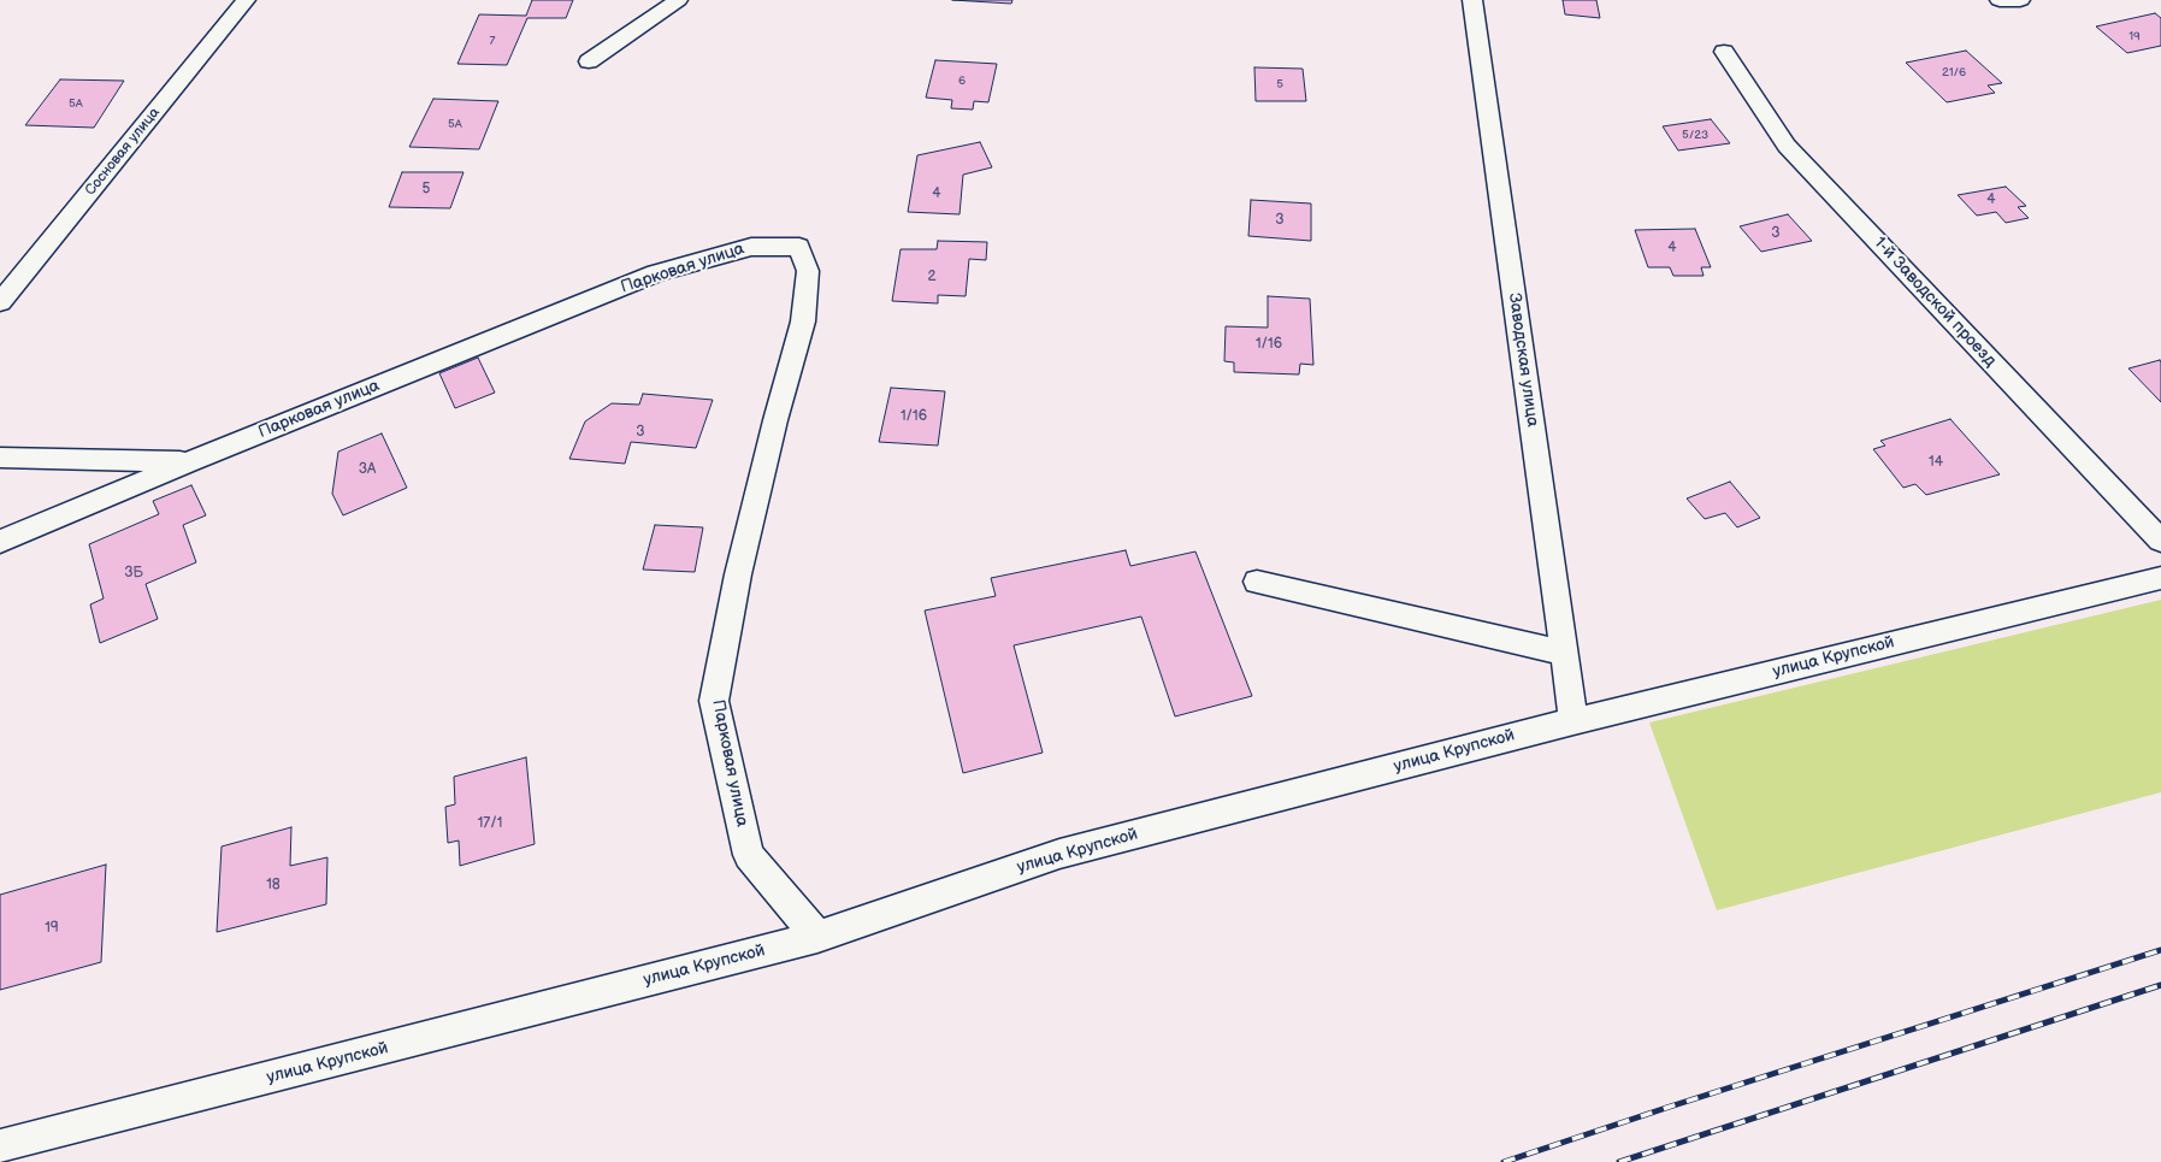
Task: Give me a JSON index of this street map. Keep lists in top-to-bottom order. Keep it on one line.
{"streets":{"street":["Сосновая улица","Парковая улица","1-й Заводской проезд","Заводская улица","улица Крупской"]},"crossings":[["Парковая улица","улица Крупской"],["Заводская улица","улица Крупской"]],"house_numbers":["19","7","21/6","6","5","5А","5А","5/23","5","4","4","3","3","4","2","1/16","1/16","3","14","3А","3Б","17/1","18","19"]}
